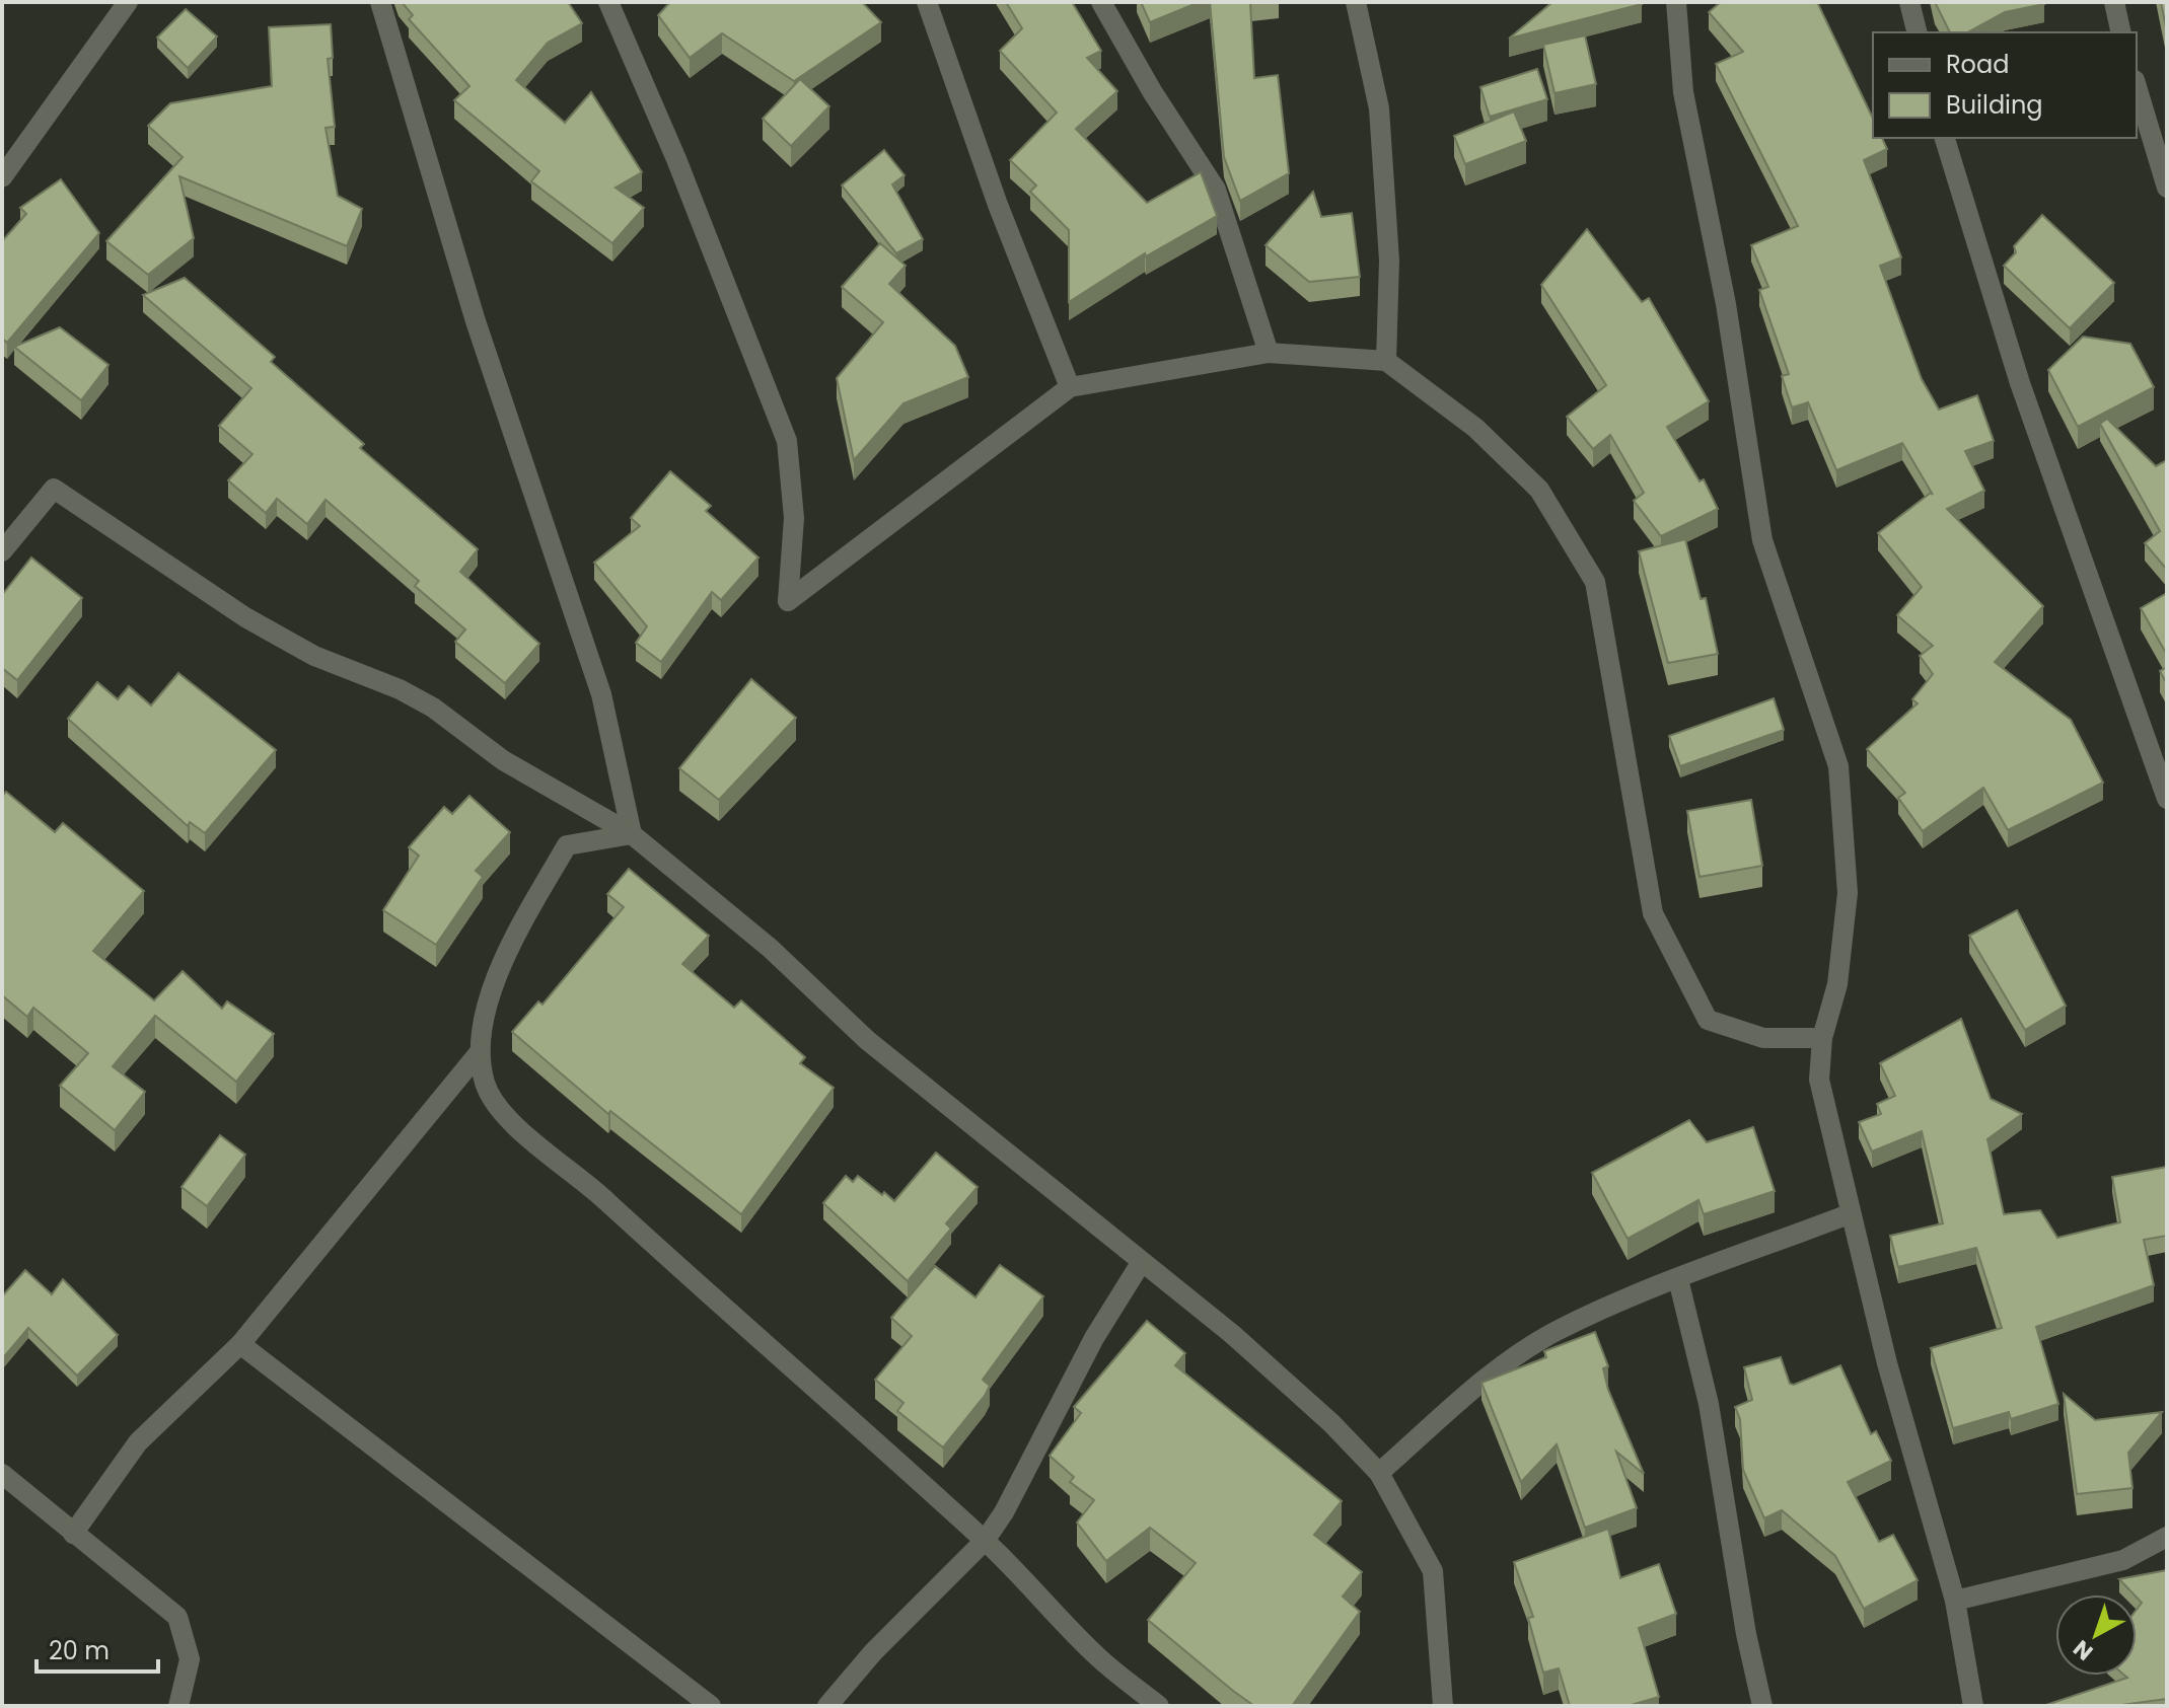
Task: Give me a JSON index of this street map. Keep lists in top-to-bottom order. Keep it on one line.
{"legend":["Road","Building"],"scale_bar":"20 m","north":"bottom left"}
